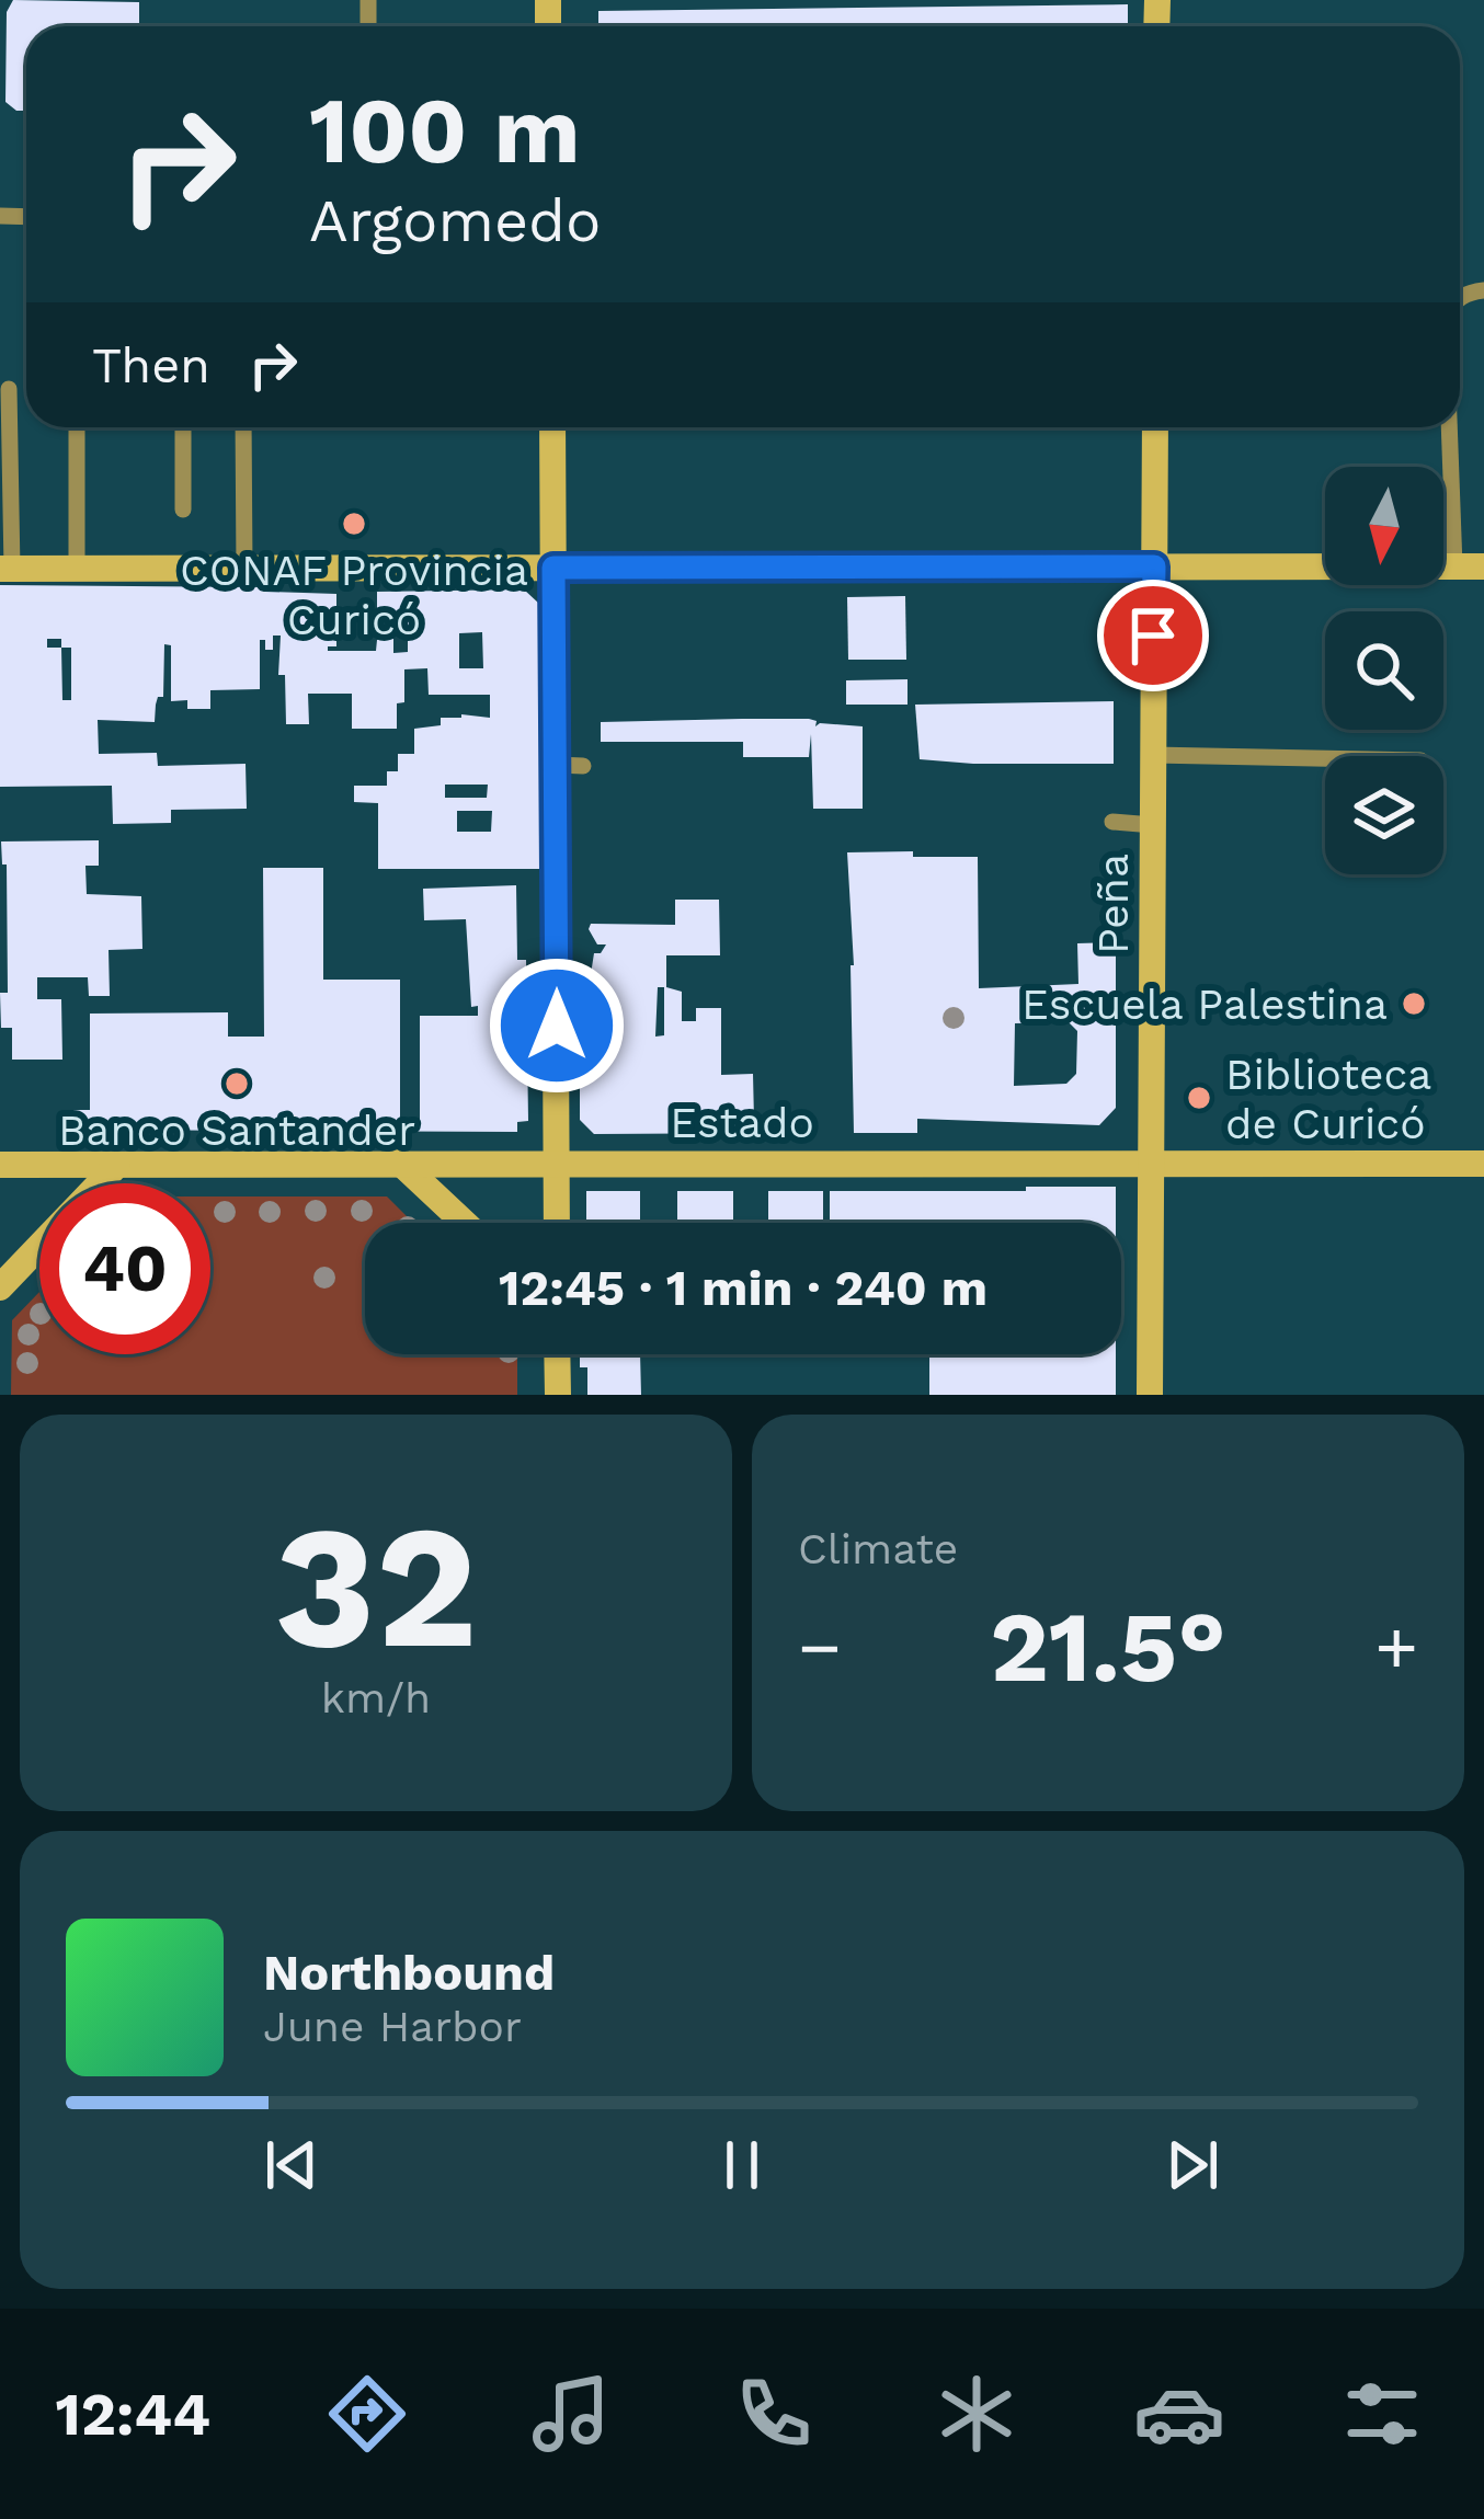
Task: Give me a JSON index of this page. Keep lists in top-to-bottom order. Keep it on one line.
{"streets":{"street":["Peña","Estado"]},"crossings":[["Peña","Estado"]],"places":["CONAF Provincia Curicó","Escuela Palestina","Banco Santander","Biblioteca de Curicó"],"north":"bottom","page":{"turn":["100 m","Argomedo"],"then":"Then","limit":"40","trip":"12:45 · 1 min · 240 m","tile":[["32","km/h"],"Climate"],"heat":["−","21.5°","+"],"song":["Northbound","June Harbor"],"tabs":"12:44"}}
